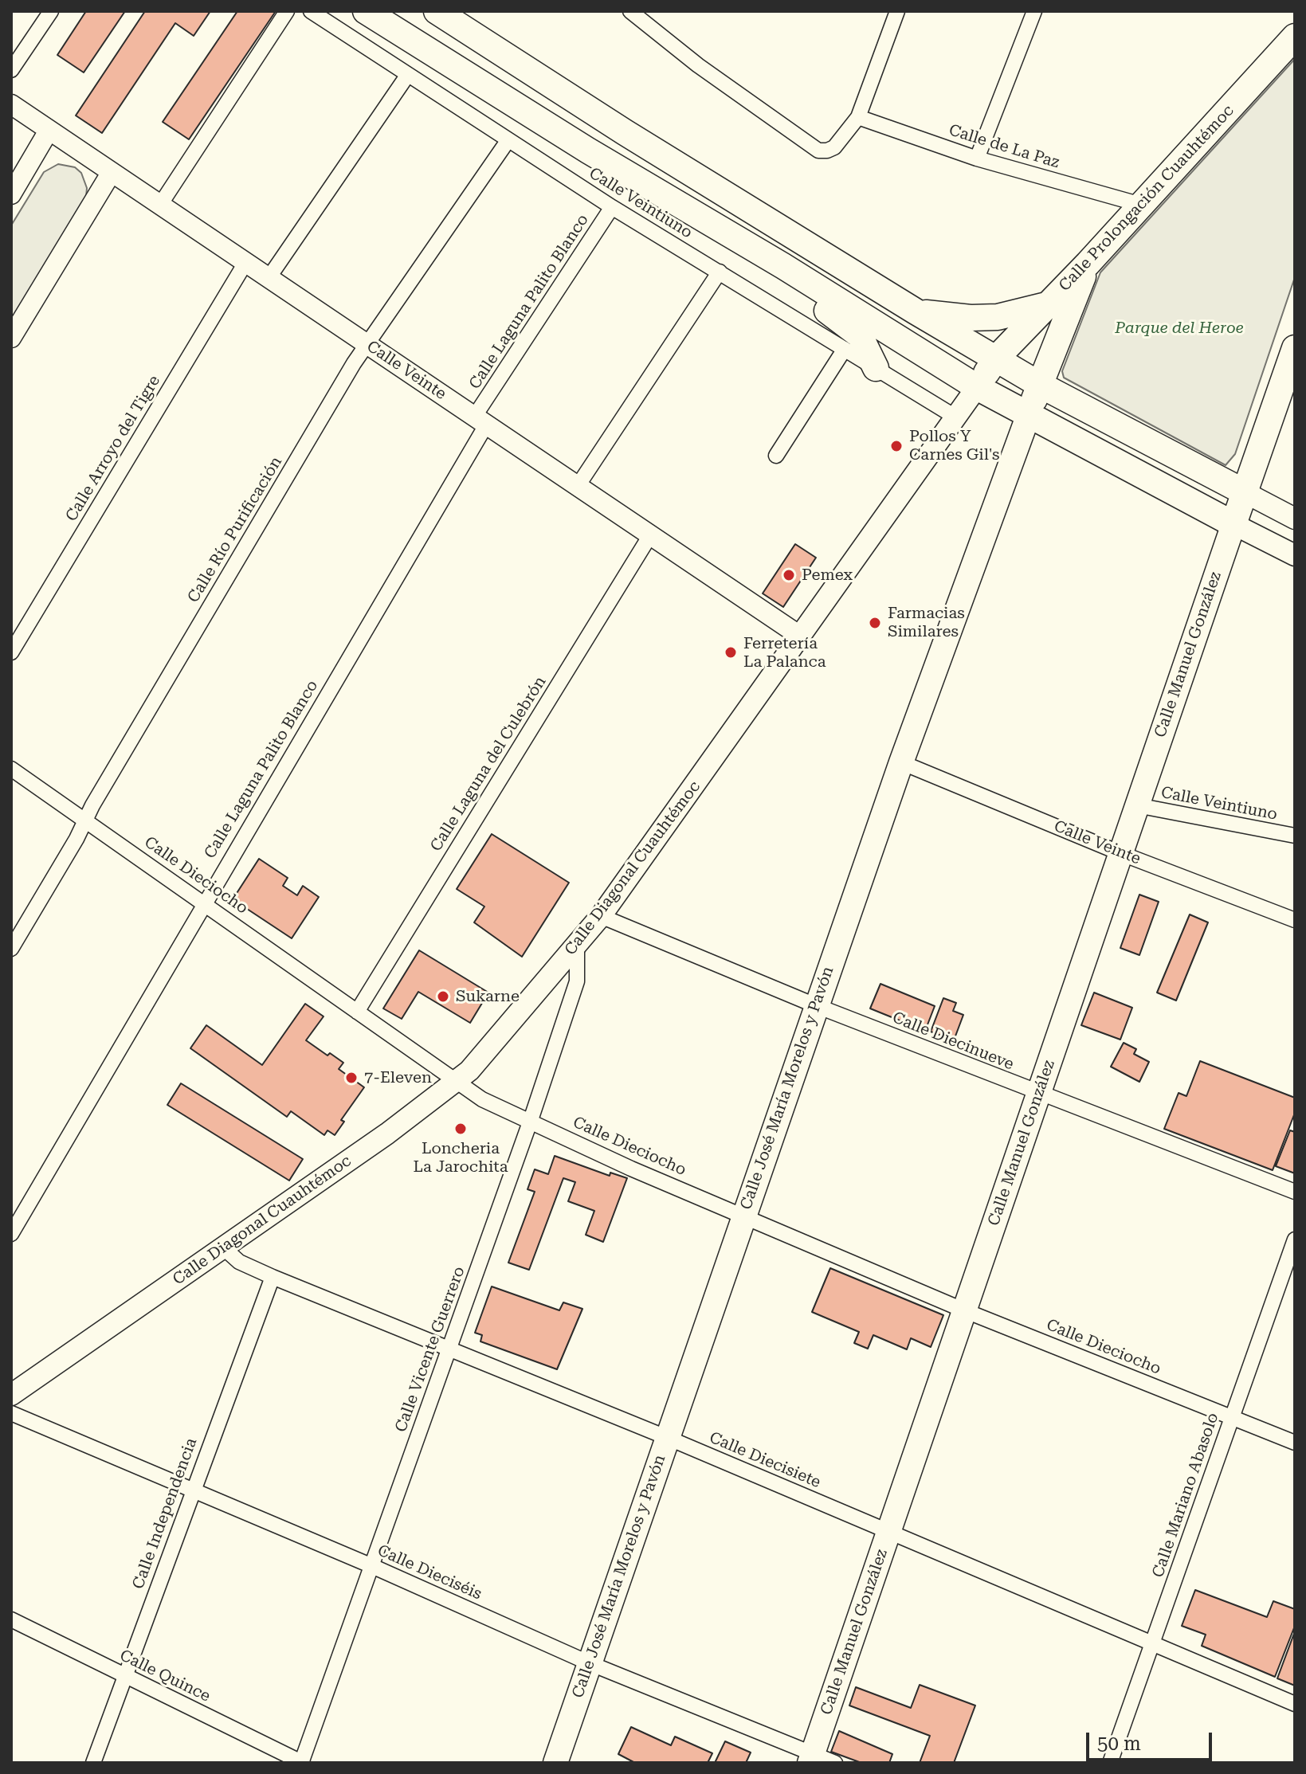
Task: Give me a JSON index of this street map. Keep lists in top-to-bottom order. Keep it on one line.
{"streets":{"highway":["Calle Prolongación Cuauhtémoc"],"main road":["Calle Manuel González","Calle Diagonal Cuauhtémoc","Calle José María Morelos y Pavón"],"street":["Calle de La Paz","Calle Veintiuno","Calle Laguna Palito Blanco","Calle Veinte","Calle Arroyo del Tigre","Calle Río Purificación","Calle Laguna del Culebrón","Calle Dieciocho","Calle Diecinueve","Calle Vicente Guerrero","Calle Diecisiete","Calle Mariano Abasolo","Calle Independencia","Calle Dieciséis","Calle Quince"]},"crossings":[["Calle de La Paz","Calle Prolongación Cuauhtémoc"],["Calle Prolongación Cuauhtémoc","Calle Diagonal Cuauhtémoc"],["Calle Veintiuno","Calle Laguna Palito Blanco"],["Calle Veintiuno","Calle Río Purificación"],["Calle Veintiuno","Calle Manuel González"],["Calle Veintiuno","Calle Diagonal Cuauhtémoc"],["Calle Laguna Palito Blanco","Calle Veinte"],["Calle Laguna Palito Blanco","Calle Dieciocho"],["Calle Veinte","Calle Arroyo del Tigre"],["Calle Veinte","Calle Río Purificación"],["Calle Veinte","Calle Manuel González"],["Calle Veinte","Calle Laguna del Culebrón"],["Calle Veinte","Calle Diagonal Cuauhtémoc"],["Calle Veinte","Calle José María Morelos y Pavón"],["Calle Río Purificación","Calle Dieciocho"],["Calle Manuel González","Calle Dieciocho"],["Calle Manuel González","Calle Diecinueve"],["Calle Manuel González","Calle Diecisiete"],["Calle Manuel González","Calle Dieciséis"],["Calle Laguna del Culebrón","Calle Dieciocho"],["Calle Diagonal Cuauhtémoc","Calle Dieciocho"],["Calle Diagonal Cuauhtémoc","Calle Diecinueve"],["Calle Diagonal Cuauhtémoc","Calle Vicente Guerrero"],["Calle Diagonal Cuauhtémoc","Calle Diecisiete"],["Calle Dieciocho","Calle José María Morelos y Pavón"],["Calle Dieciocho","Calle Vicente Guerrero"],["Calle Dieciocho","Calle Mariano Abasolo"],["Calle Diecinueve","Calle José María Morelos y Pavón"],["Calle José María Morelos y Pavón","Calle Diecisiete"],["Calle José María Morelos y Pavón","Calle Dieciséis"],["Calle Vicente Guerrero","Calle Diecisiete"],["Calle Vicente Guerrero","Calle Dieciséis"],["Calle Vicente Guerrero","Calle Quince"],["Calle Diecisiete","Calle Mariano Abasolo"],["Calle Diecisiete","Calle Independencia"],["Calle Independencia","Calle Dieciséis"],["Calle Independencia","Calle Quince"]],"parks":["Parque del Heroe"],"places":["Pollos Y Carnes Gil's","Pemex","Farmacias Similares","Ferretería La Palanca","Sukarne","7-Eleven","Loncheria La Jarochita"],"scale_bar":"50 m"}
